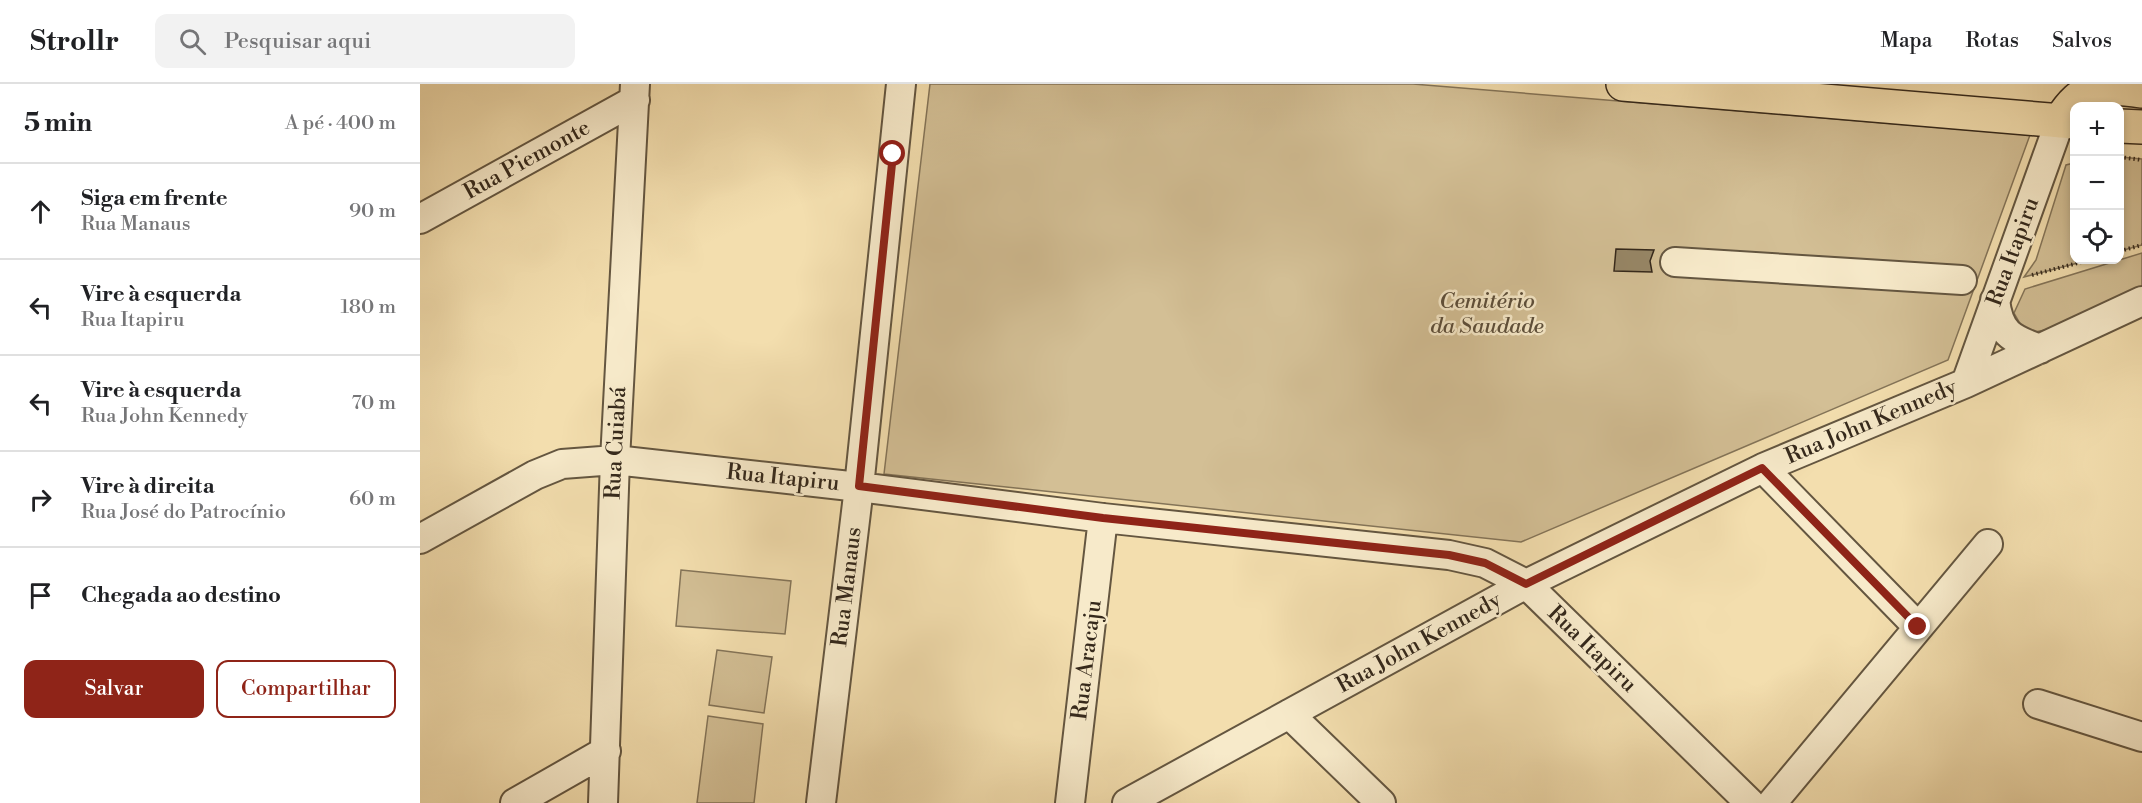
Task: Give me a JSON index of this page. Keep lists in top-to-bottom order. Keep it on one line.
{"streets":{"street":["Rua Piemonte","Rua Itapiru","Rua John Kennedy","Rua Cuiabá","Rua Manaus","Rua Aracaju"]},"crossings":[["Rua Piemonte","Rua Cuiabá"],["Rua Itapiru","Rua John Kennedy"],["Rua Itapiru","Rua Cuiabá"],["Rua Itapiru","Rua Manaus"],["Rua Itapiru","Rua Aracaju"]],"parks":["Cemitério da Saudade"],"page":{"header":"Strollr","search":"Pesquisar aqui","nav":["Mapa","Rotas","Salvos"],"heading":["5 min","A pé · 400 m"],"map_buttons":["+","−"],"list":[["Siga em frente","Rua Manaus","90 m"],["Vire à esquerda","Rua Itapiru","180 m"],["Vire à esquerda","Rua John Kennedy","70 m"],["Vire à direita","Rua José do Patrocínio","60 m"],"Chegada ao destino"],"buttons":["Salvar","Compartilhar"]}}
